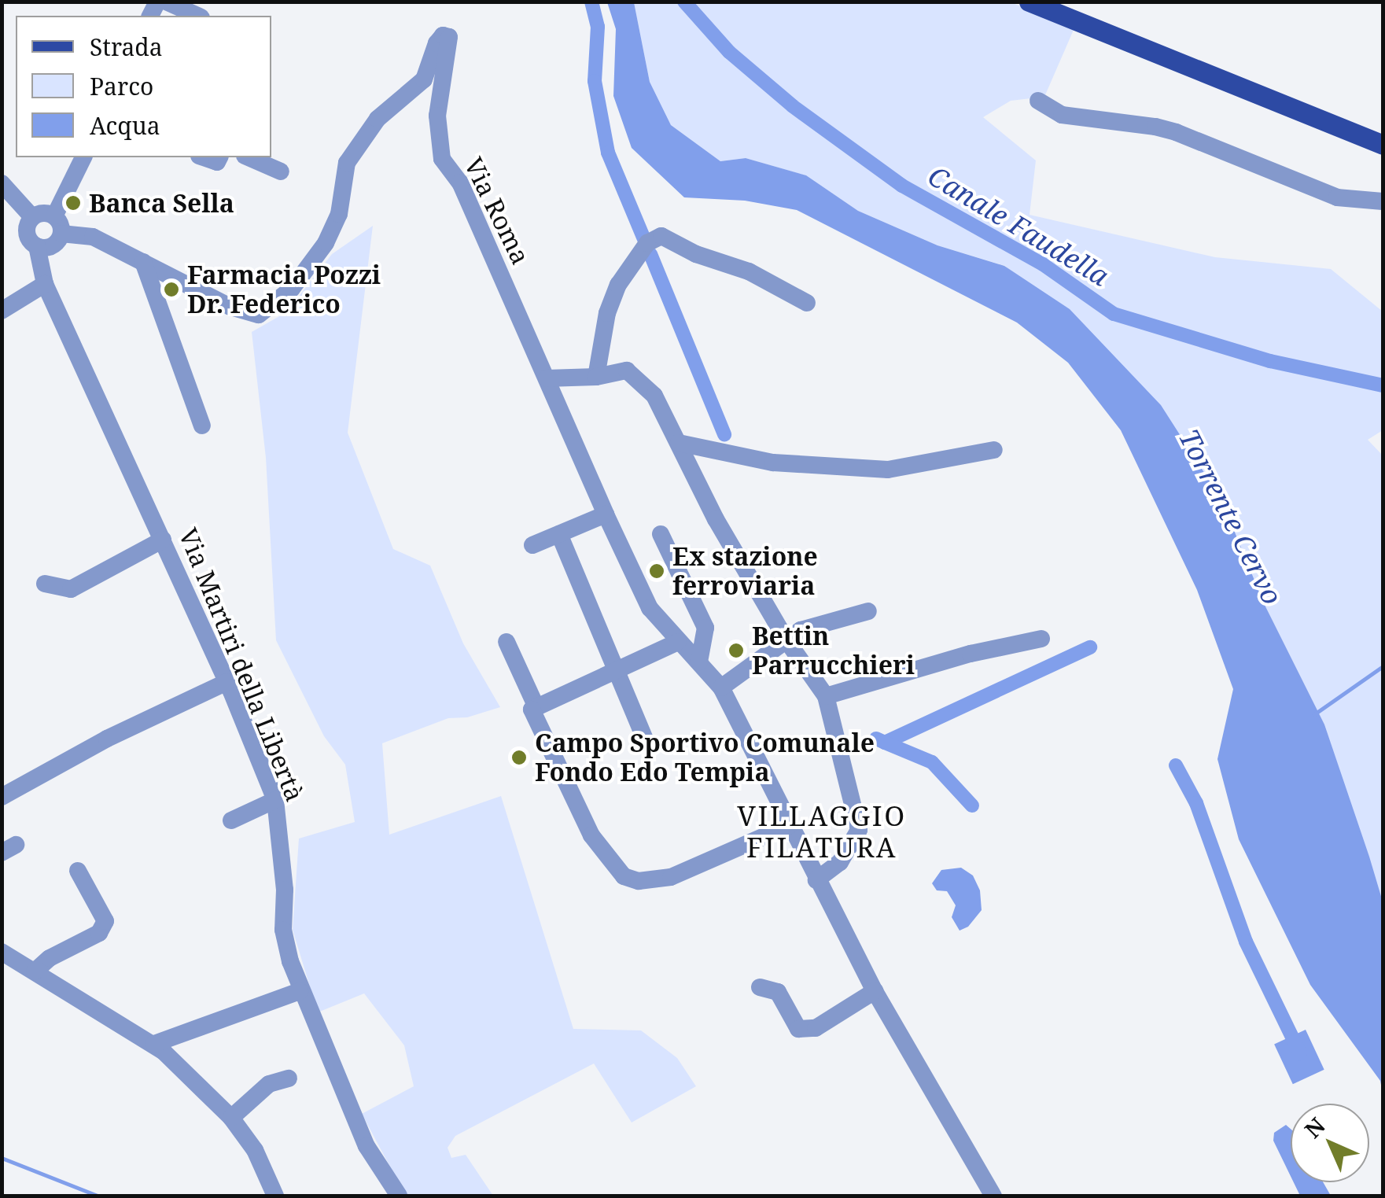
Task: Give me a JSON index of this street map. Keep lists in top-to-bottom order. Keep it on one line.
{"streets":{"street":["Via Roma","Via Martiri della Libertà"]},"crossings":[["Via Roma","Via Martiri della Libertà"]],"districts":["VILLAGGIO FILATURA"],"water":["Canale Faudella","Torrente Cervo"],"places":["Banca Sella","Farmacia Pozzi Dr. Federico","Ex stazione ferroviaria","Bettin Parrucchieri","Campo Sportivo Comunale Fondo Edo Tempia"],"legend":["Strada","Parco","Acqua"],"north":"top left"}
